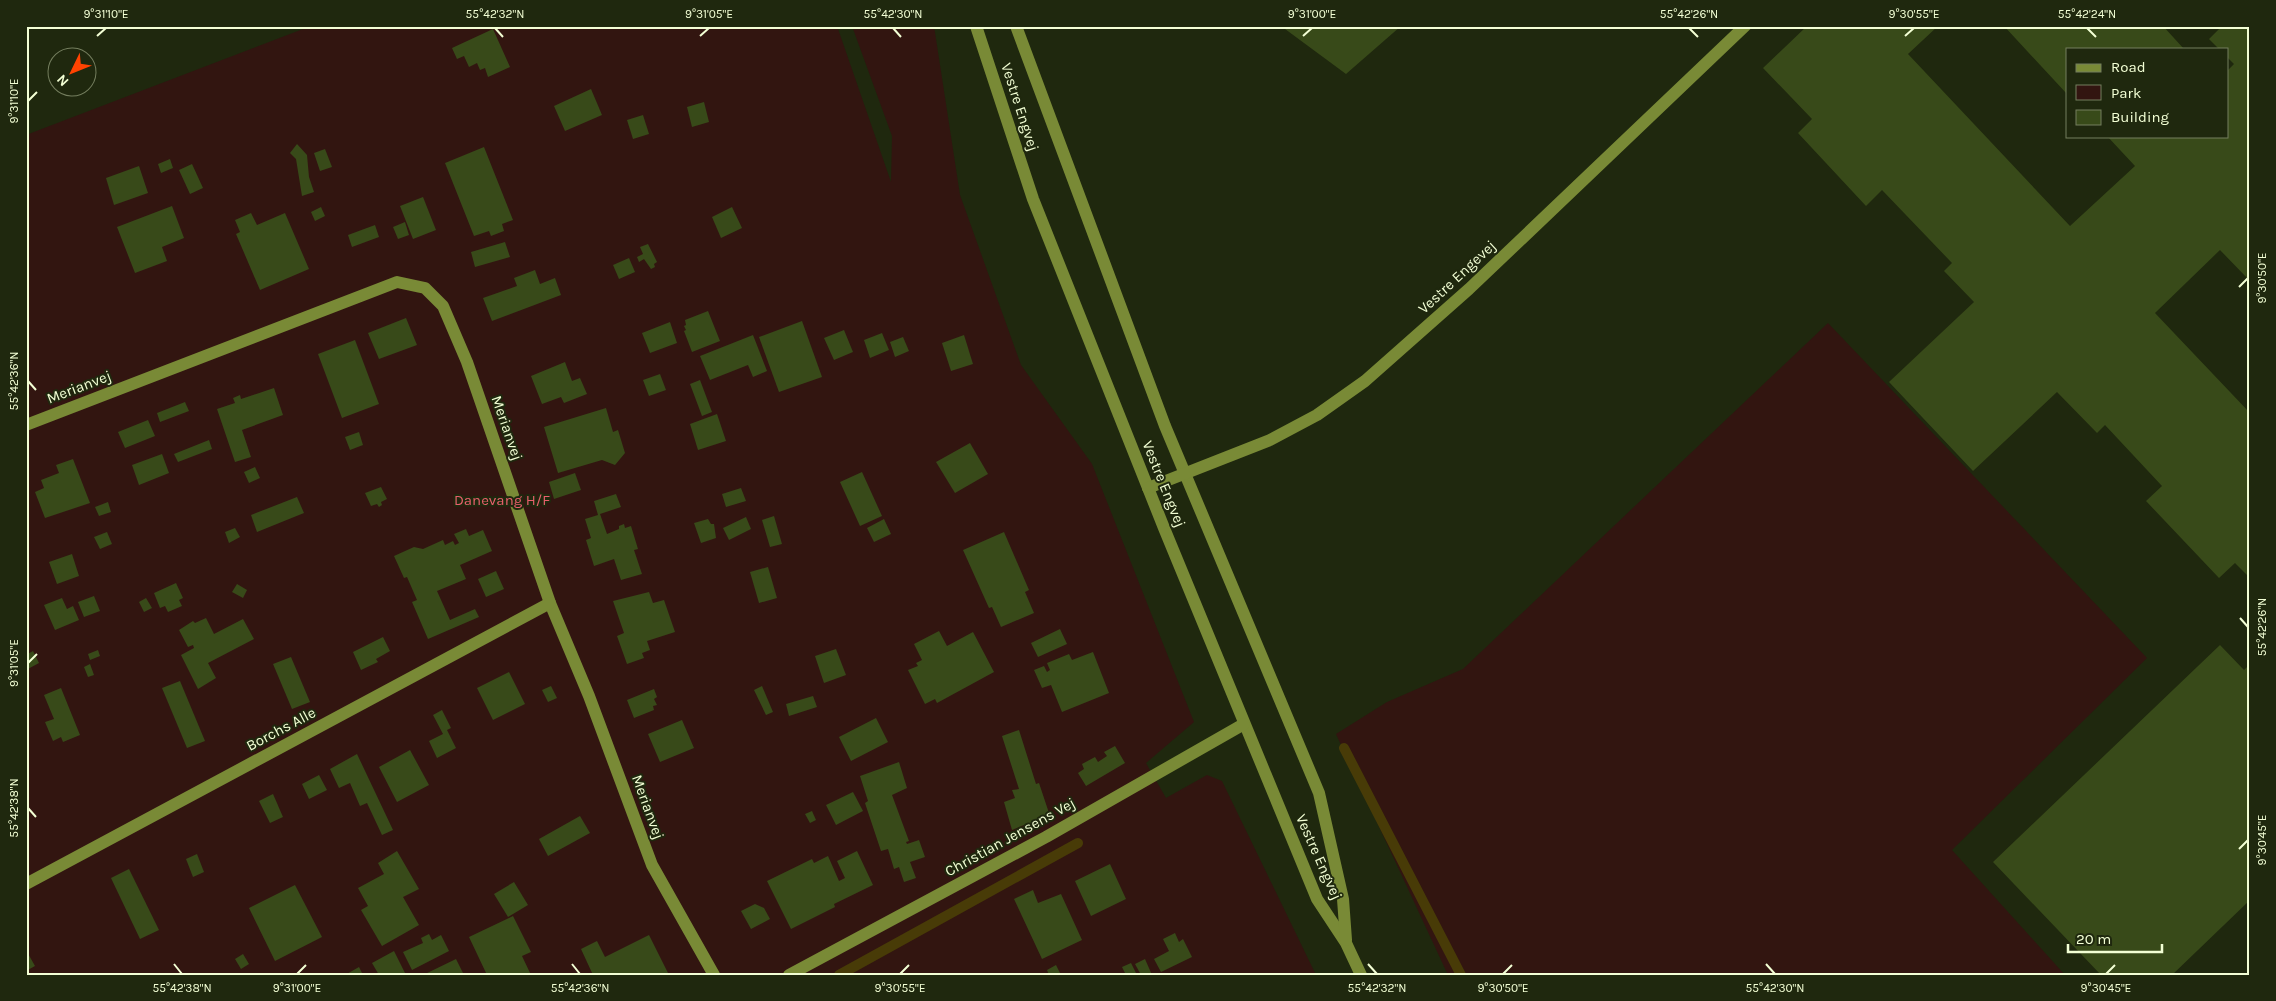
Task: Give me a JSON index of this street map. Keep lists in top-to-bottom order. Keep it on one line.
{"streets":{"street":["Vestre Engvej","Vestre Engevej","Merianvej","Borchs Alle","Christian Jensens Vej"]},"crossings":[["Vestre Engvej","Vestre Engevej"],["Vestre Engvej","Christian Jensens Vej"],["Merianvej","Borchs Alle"]],"parks":["Danevang H/F"],"legend":["Road","Park","Building"],"scale_bar":"20 m","north":"bottom left","coordinates":["9°31'10\"E","55°42'32\"N","9°31'05\"E","55°42'30\"N","9°31'00\"E","55°42'26\"N","9°30'55\"E","55°42'24\"N","9°30'50\"E","55°42'36\"N","55°42'38\"N","9°30'45\"E"]}
